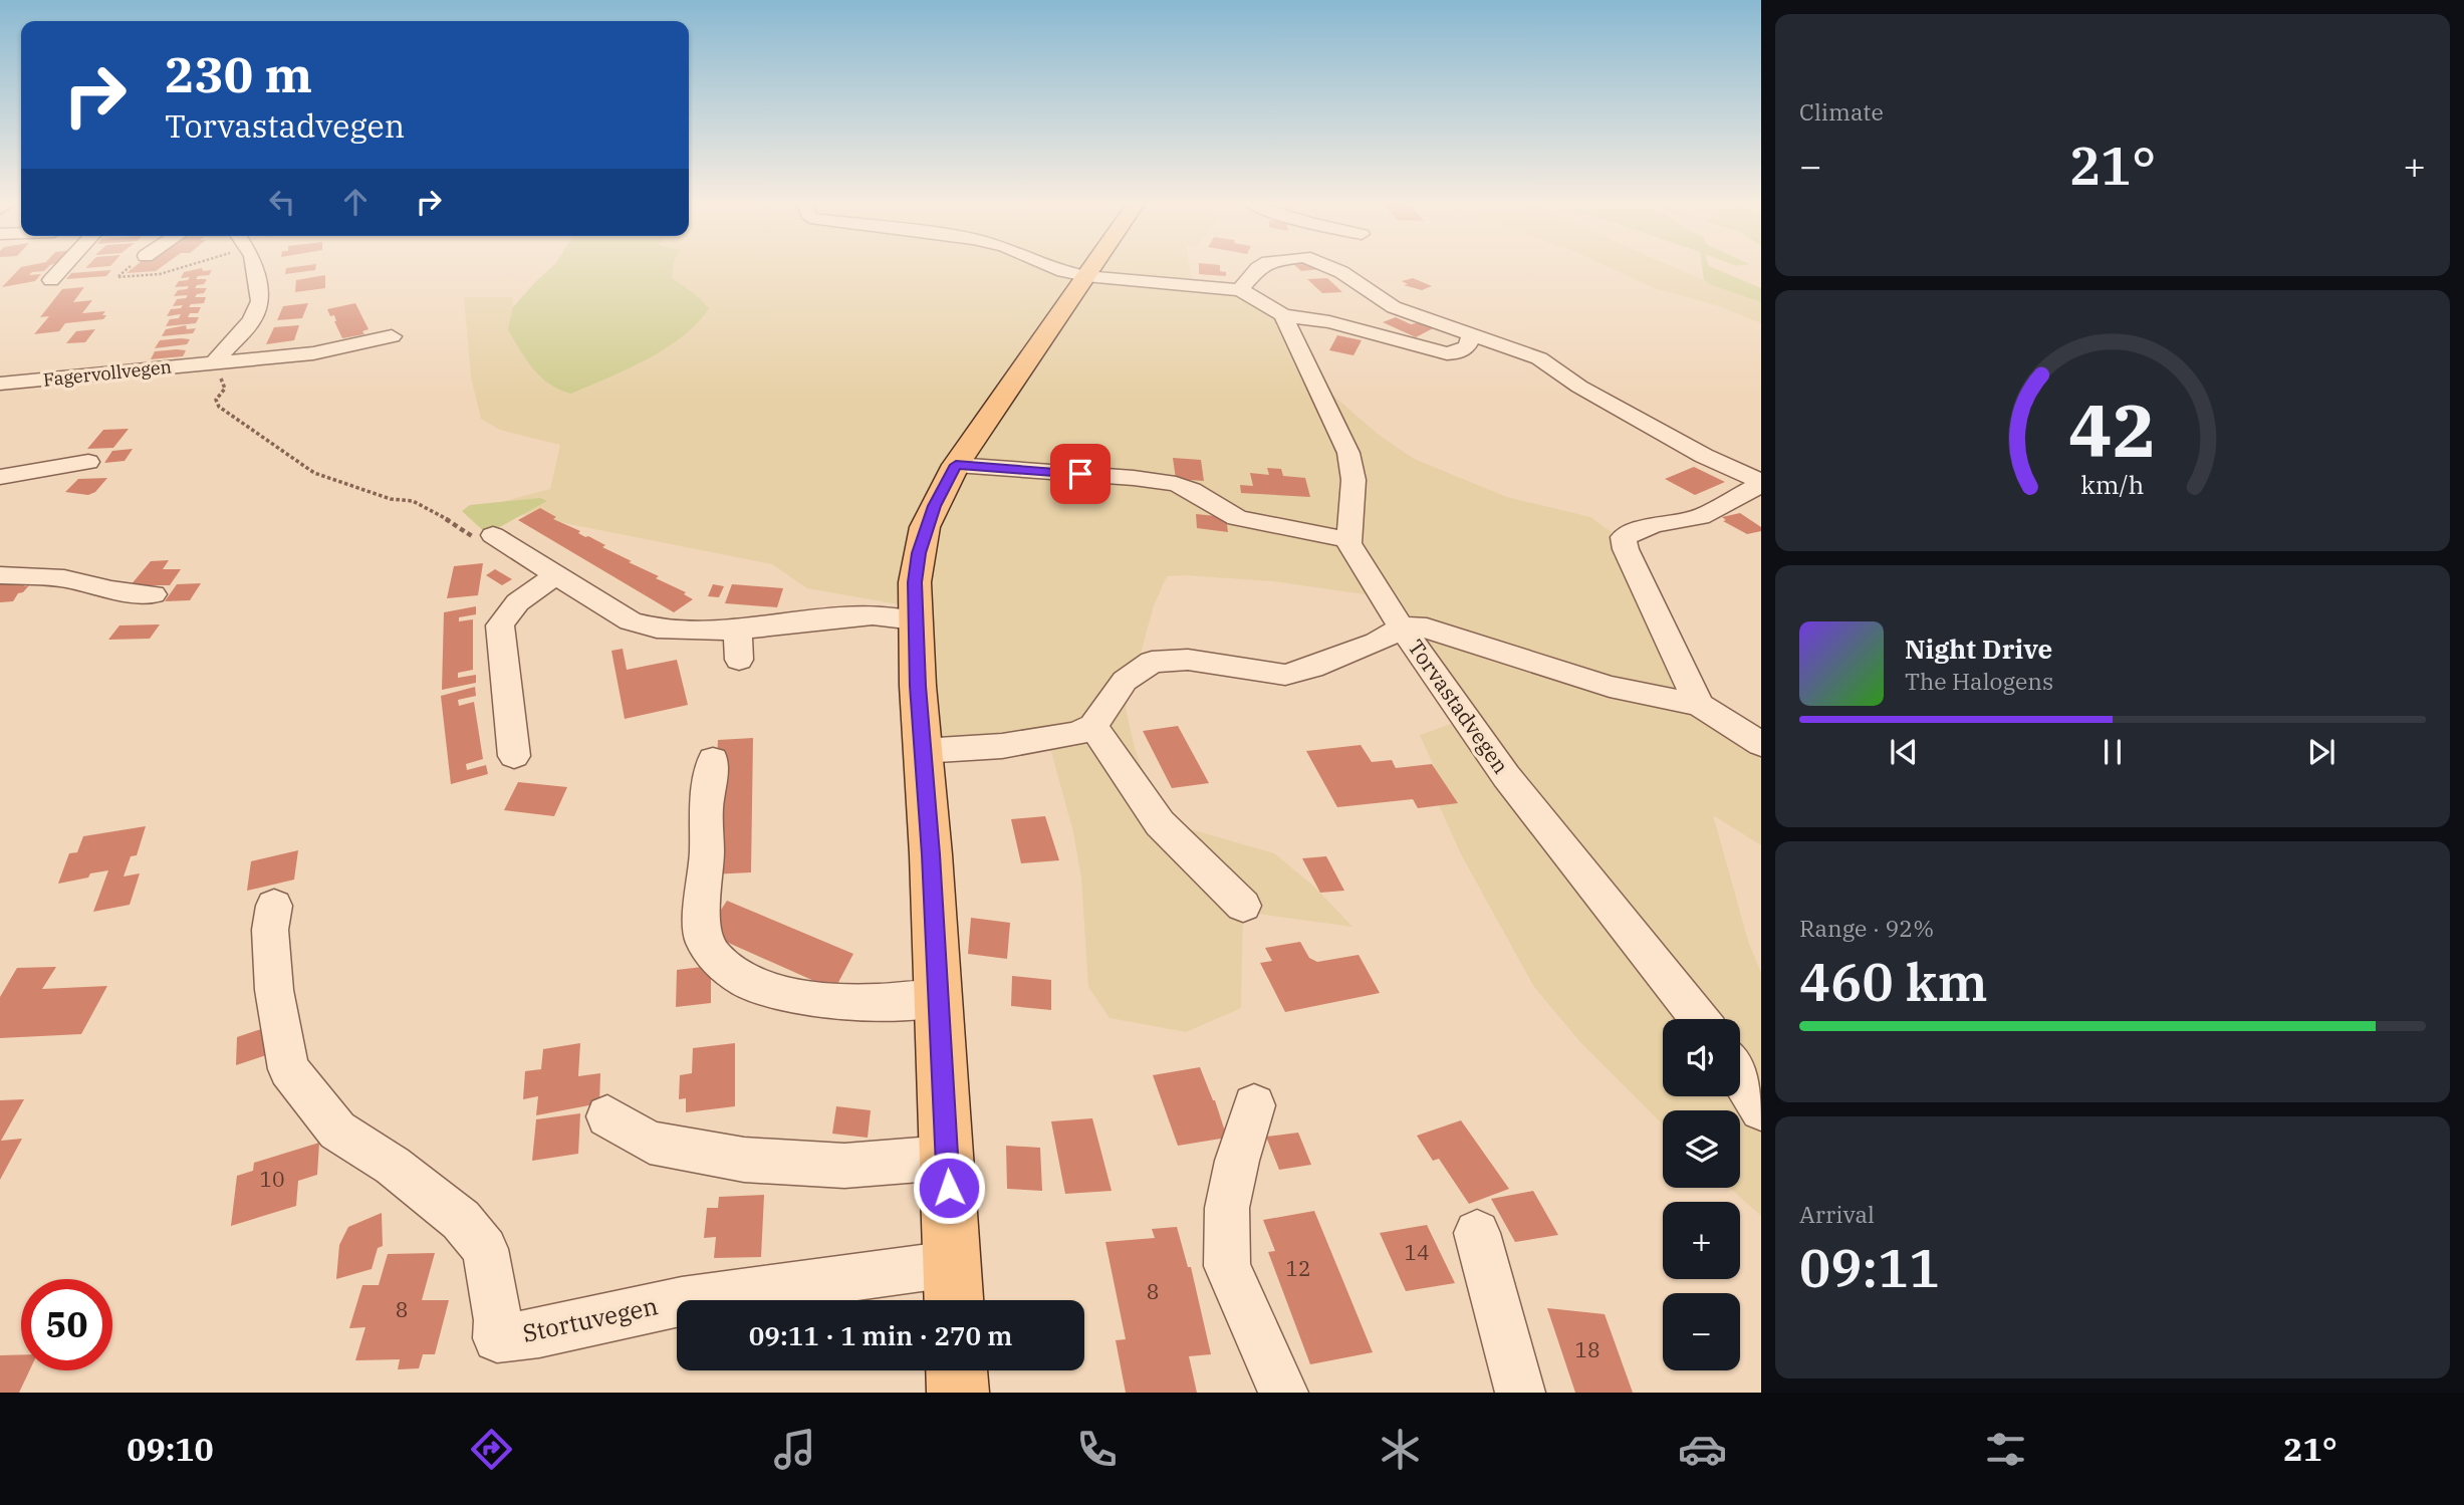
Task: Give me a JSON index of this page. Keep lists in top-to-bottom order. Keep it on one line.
{"streets":{"street":["Fagervollvegen","Torvastadvegen","Stortuvegen"]},"house_numbers":["10","14","12","8","8","18"],"page":{"tile":["Climate",["Range · 92%","460 km"],["Arrival","09:11"]],"turn":["230 m","Torvastadvegen"],"heat":["−","21°","+"],"song":["Night Drive","The Halogens"],"map_buttons":["+","−"],"limit":"50","trip":"09:11 · 1 min · 270 m","tabs":["09:10","21°"],"gauge":["42","km/h"]}}
